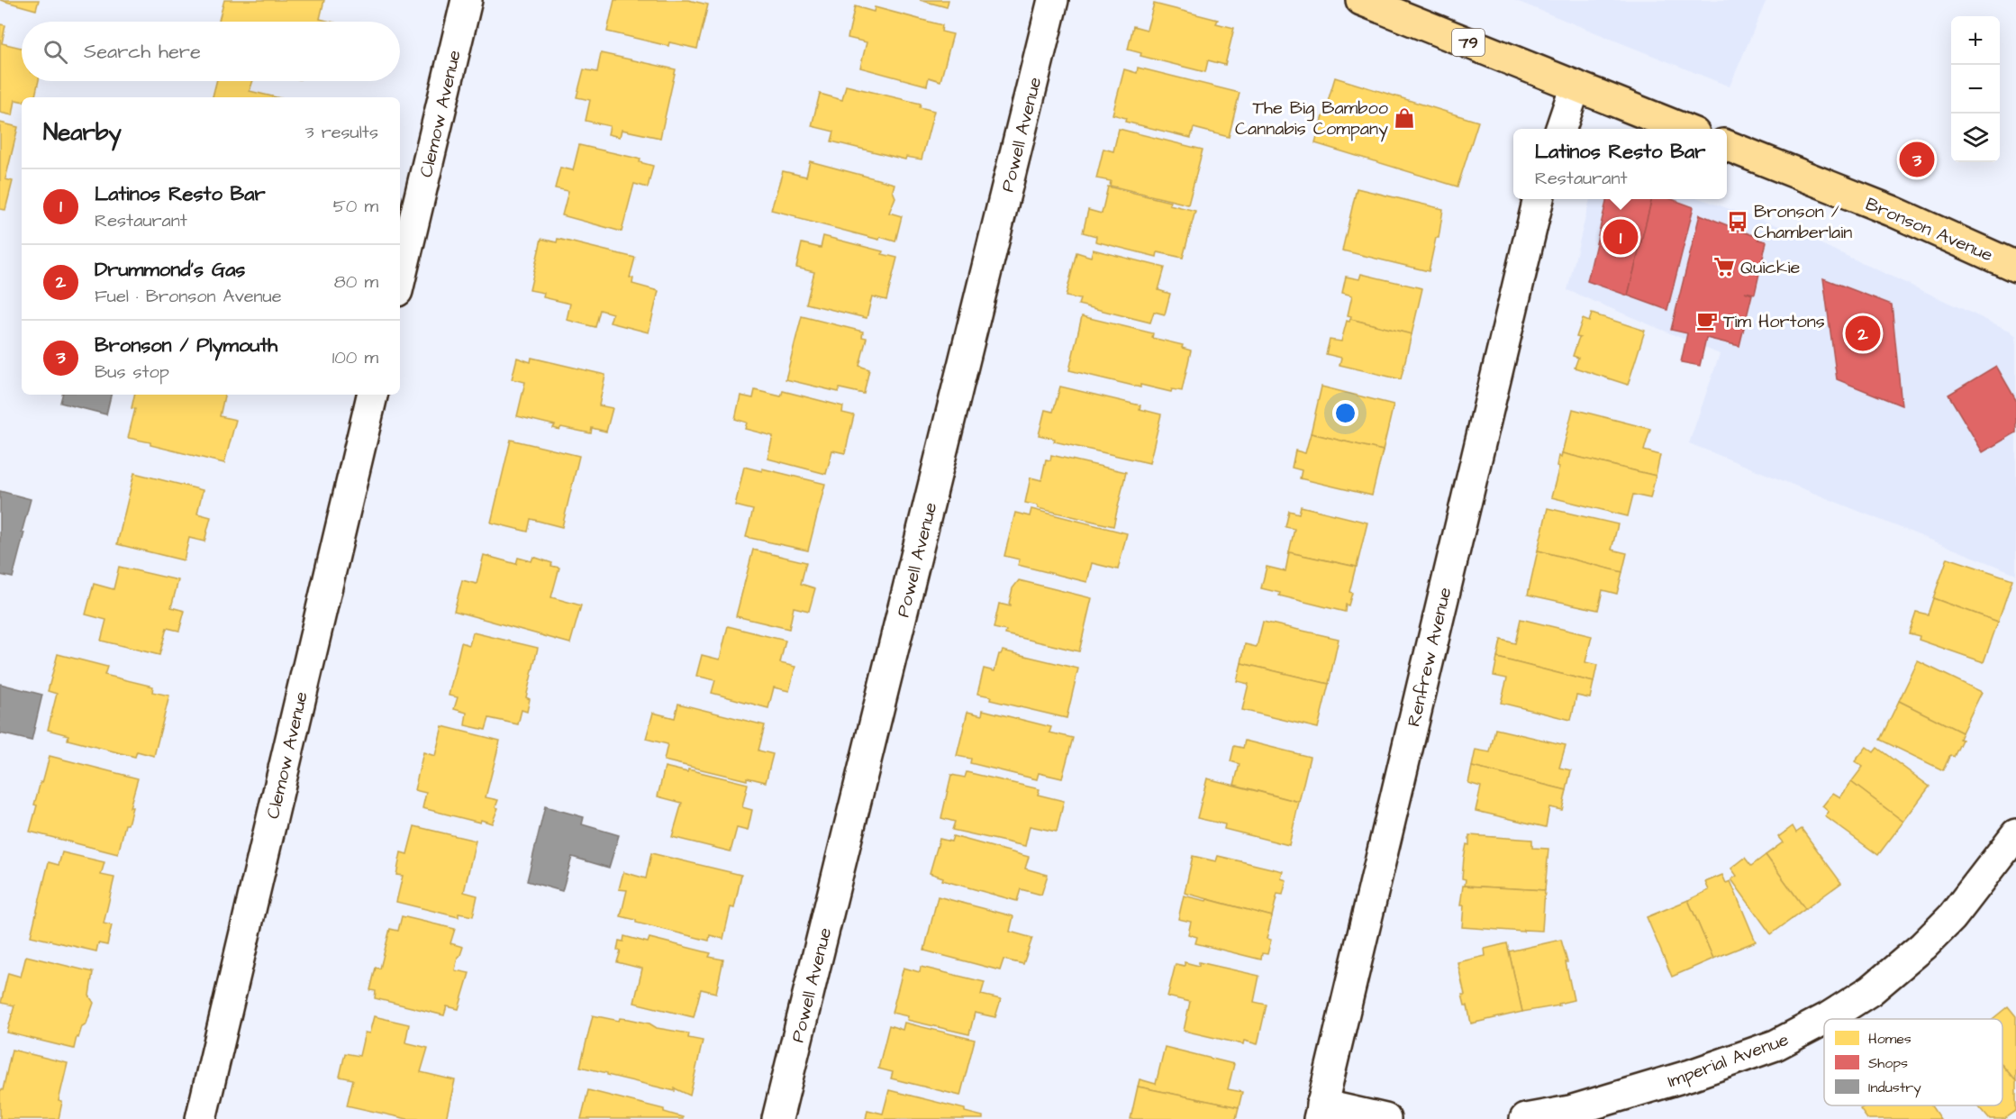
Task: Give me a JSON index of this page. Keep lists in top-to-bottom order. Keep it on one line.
{"streets":{"main road":["79","Bronson Avenue"],"street":["Clemow Avenue","Powell Avenue","Renfrew Avenue","Imperial Avenue"]},"places":{"shop":["The Big Bamboo Cannabis Company"],"bus stop":["Bronson / Chamberlain"],"supermarket":["Quickie"],"cafe":["Tim Hortons"]},"legend":["Homes","Shops","Industry"],"page":{"map_buttons":["+","−"],"search":"Search here","heading":["Nearby","3 results"],"popup":["Latinos Resto Bar","Restaurant"],"pins":["3","1","2"],"list":[{"mark":"1","name":"Latinos Resto Bar","note":"Restaurant","value":"50 m"},{"mark":"2","name":"Drummond's Gas","note":"Fuel · Bronson Avenue","value":"80 m"},{"mark":"3","name":"Bronson / Plymouth","note":"Bus stop","value":"100 m"}]}}
